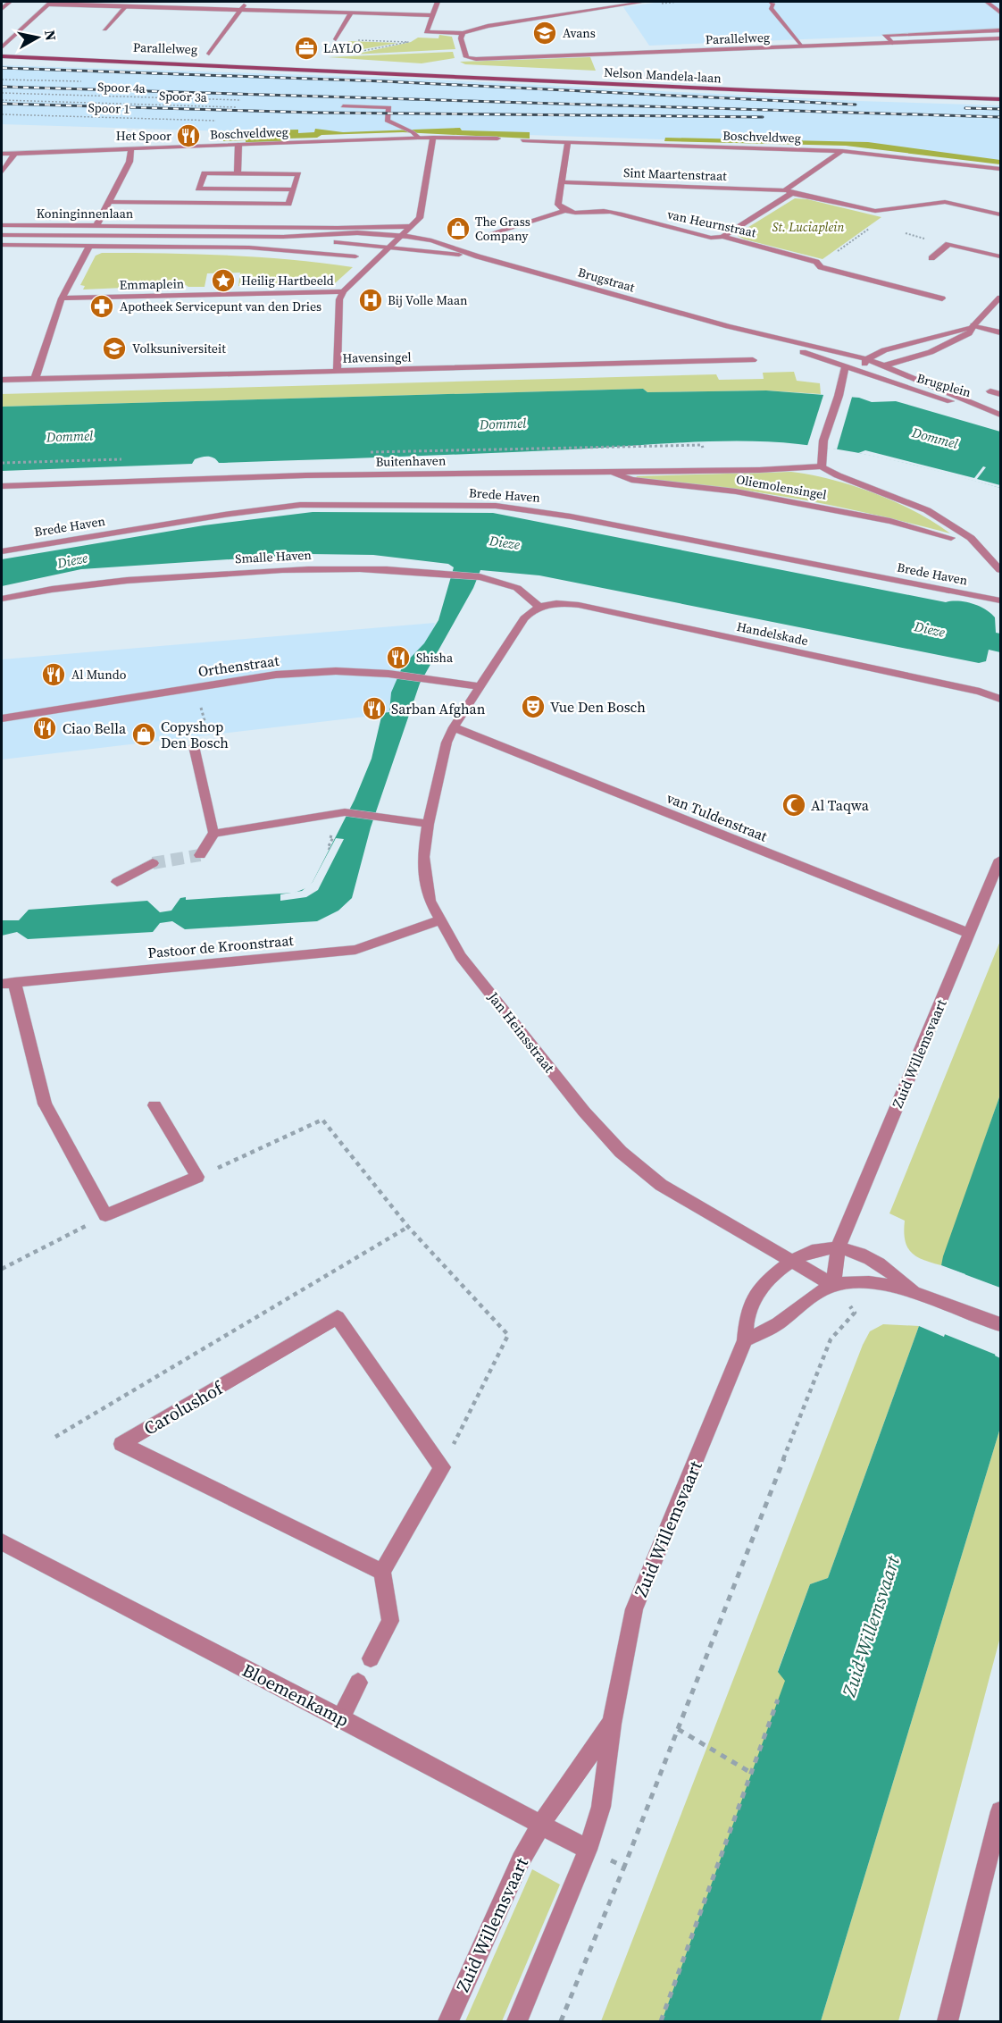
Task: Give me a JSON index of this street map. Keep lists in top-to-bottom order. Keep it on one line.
{"streets":{"main road":["Parallelweg","Nelson Mandela-laan"],"street":["Boschveldweg","Sint Maartenstraat","Koninginnenlaan","van Heurnstraat","Brugstraat","Emmaplein","Havensingel","Brugplein","Buitenhaven","Oliemolensingel","Brede Haven","Smalle Haven","Handelskade","Orthenstraat","van Tuldenstraat","Pastoor de Kroonstraat","Jan Heinsstraat","Zuid Willemsvaart","Carolushof","Bloemenkamp"],"path":["Spoor 4a","Spoor 3a","Spoor 1"]},"crossings":[["Parallelweg","Nelson Mandela-laan"],["Brugstraat","Brugplein"],["Brugstraat","Oliemolensingel"],["Brugplein","Oliemolensingel"],["Buitenhaven","Oliemolensingel"],["Smalle Haven","Handelskade"],["Smalle Haven","Jan Heinsstraat"],["Handelskade","Jan Heinsstraat"],["Orthenstraat","Jan Heinsstraat"],["van Tuldenstraat","Jan Heinsstraat"],["van Tuldenstraat","Zuid Willemsvaart"],["Pastoor de Kroonstraat","Jan Heinsstraat"],["Jan Heinsstraat","Zuid Willemsvaart"],["Zuid Willemsvaart","Bloemenkamp"]],"water":["Dommel","Dieze","Zuid-Willemsvaart"],"parks":["St. Luciaplein"],"places":{"school or university":["Avans","Volksuniversiteit"],"office":["LAYLO"],"restaurant":["Het Spoor","Shisha","Al Mundo","Sarban Afghan","Ciao Bella"],"shop":["The Grass Company","Copyshop Den Bosch"],"place":["Heilig Hartbeeld"],"hospital":["Bij Volle Maan"],"pharmacy":["Apotheek Servicepunt van den Dries"],"theatre":["Vue Den Bosch"],"mosque":["Al Taqwa"]},"north":"right"}
